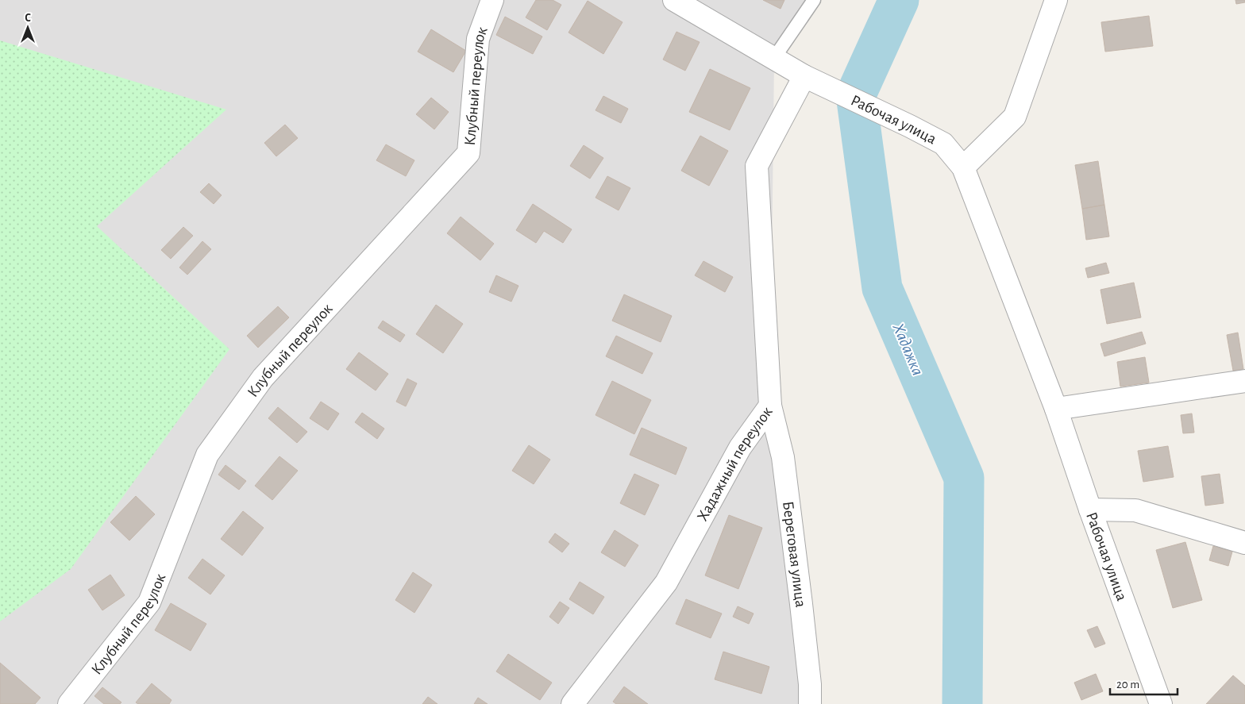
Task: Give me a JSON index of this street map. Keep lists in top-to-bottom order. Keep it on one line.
{"streets":{"street":["Клубный переулок","Рабочая улица","Хадажный переулок","Береговая улица"]},"crossings":[["Рабочая улица","Хадажный переулок"],["Хадажный переулок","Береговая улица"]],"water":["Хадажка"],"scale_bar":"20 m","north":"top"}
